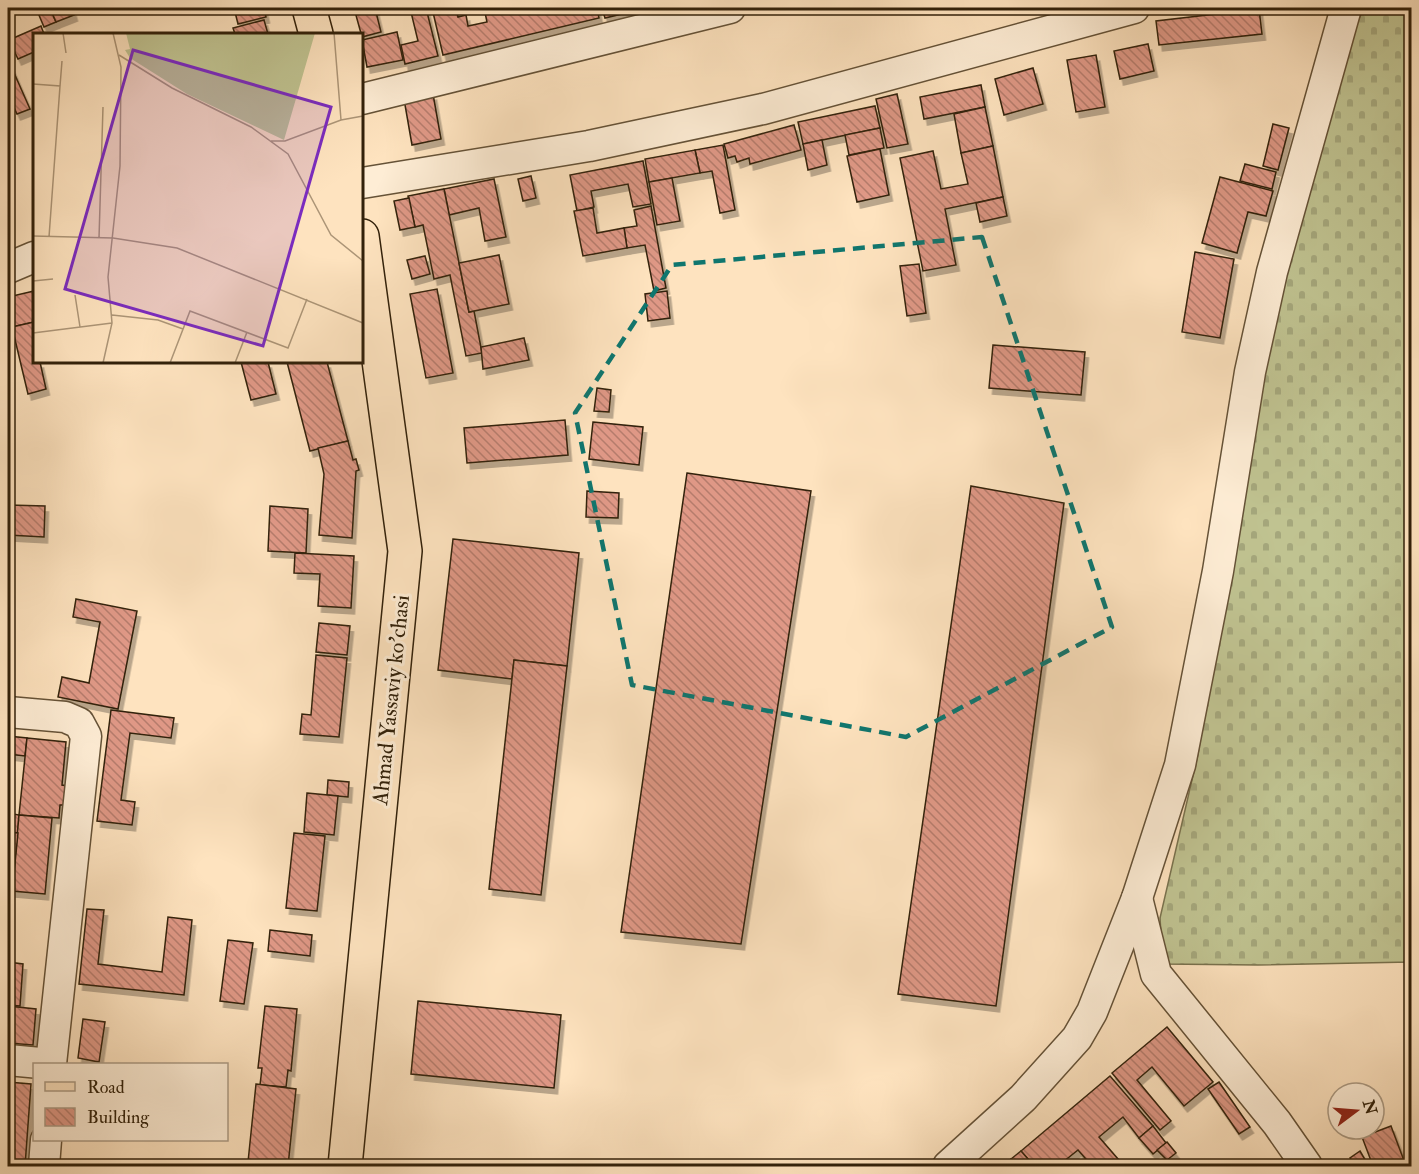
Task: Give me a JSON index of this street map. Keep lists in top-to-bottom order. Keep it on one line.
{"streets":{"main road":["Ahmad Yassaviy ko'chasi"]},"legend":["Road","Building"],"north":"right"}
